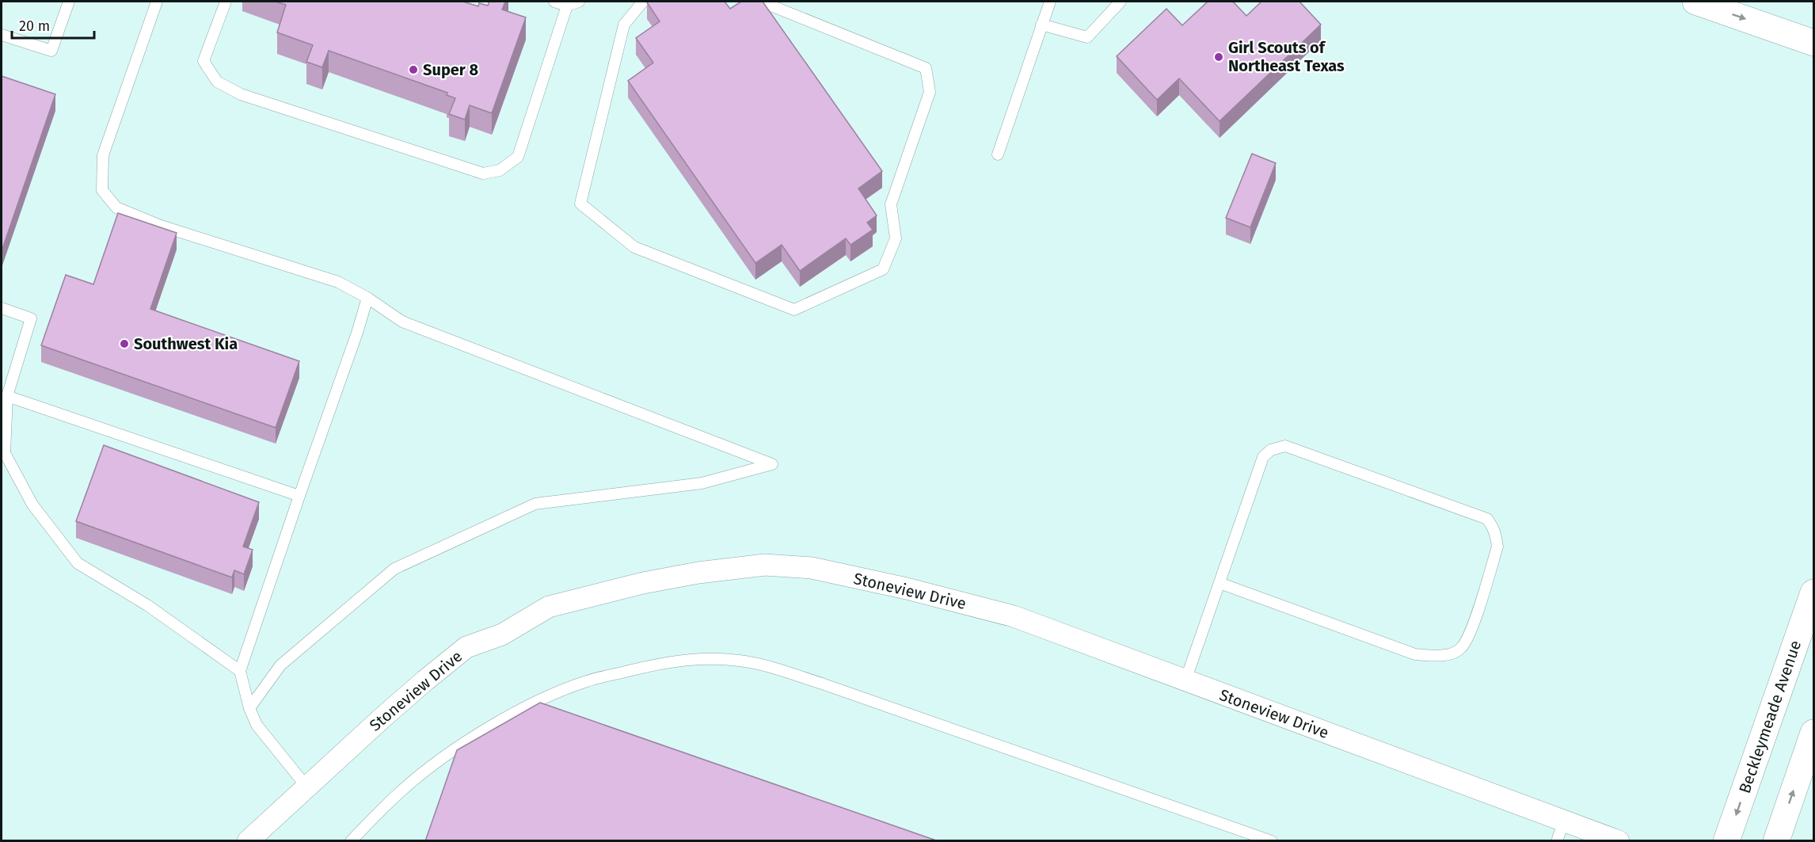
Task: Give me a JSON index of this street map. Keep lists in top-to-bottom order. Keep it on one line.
{"streets":{"street":["Stoneview Drive","Beckleymeade Avenue"]},"places":["Girl Scouts of Northeast Texas","Super 8","Southwest Kia"],"scale_bar":"20 m"}
